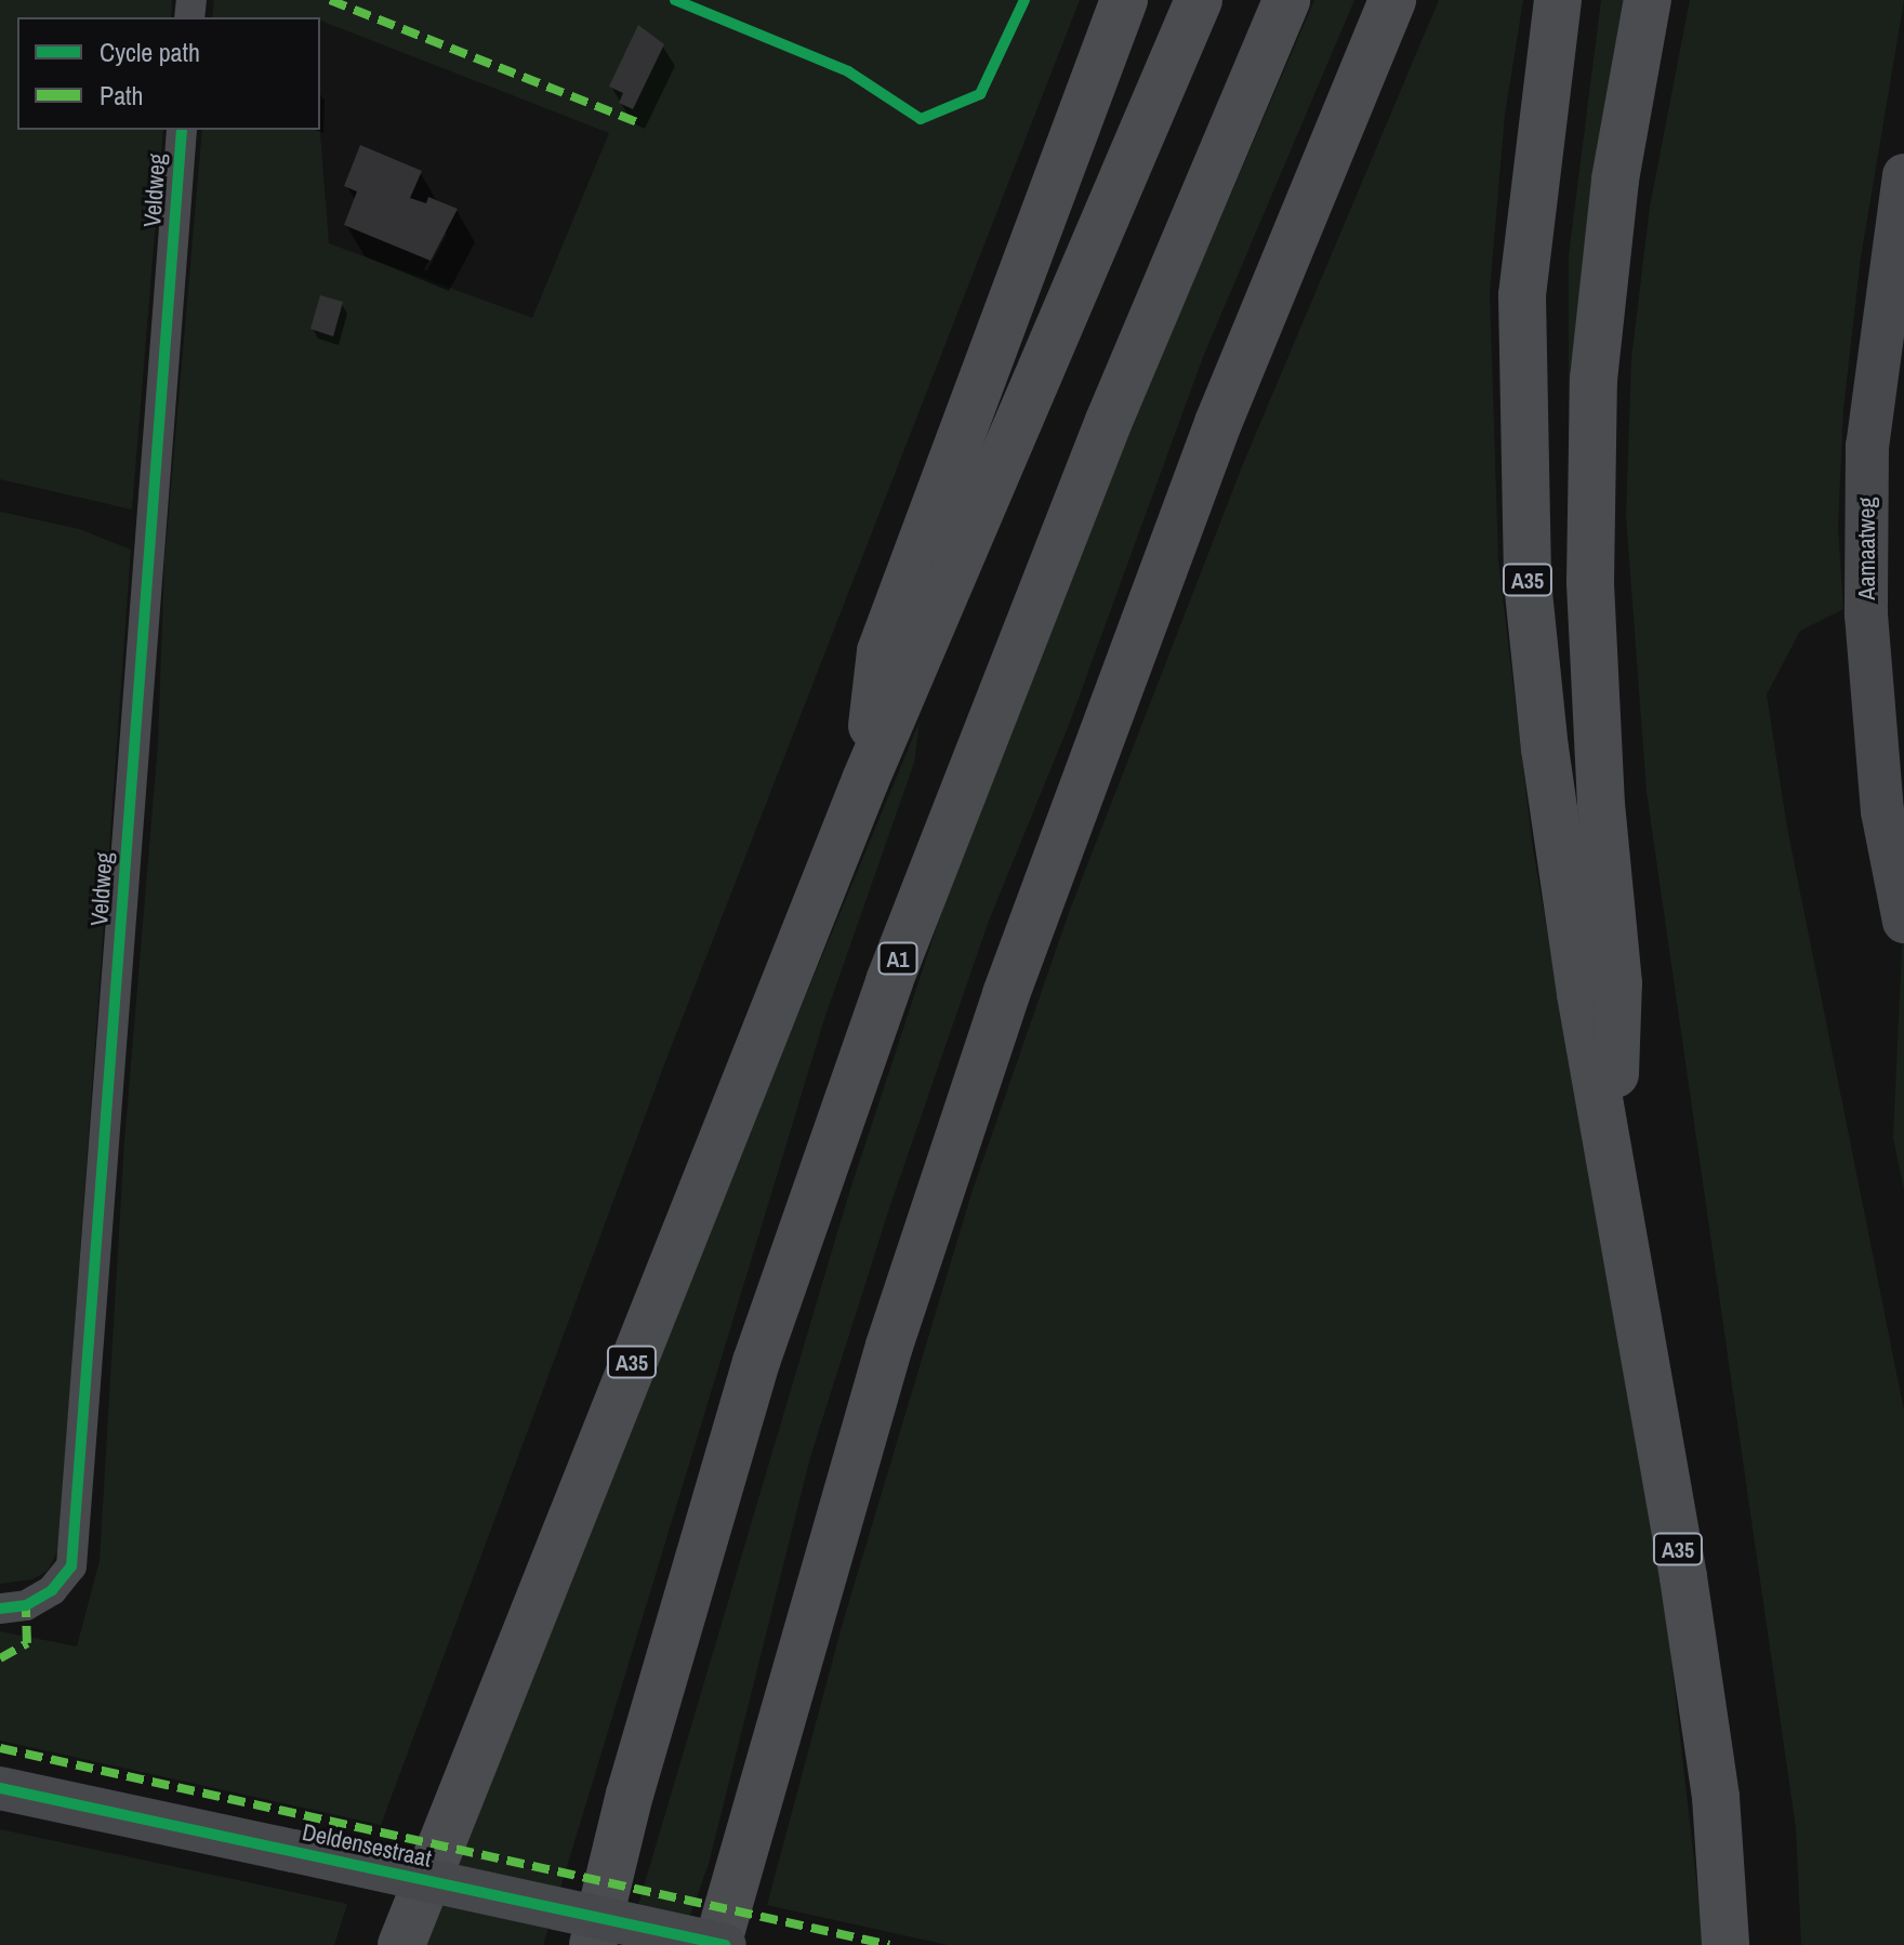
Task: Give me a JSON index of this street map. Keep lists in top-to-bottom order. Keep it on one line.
{"streets":{"highway":["A35","A1"],"main road":["Aamaatweg","Deldensestraat"],"street":["Veldweg"]},"legend":["Cycle path","Path"]}
